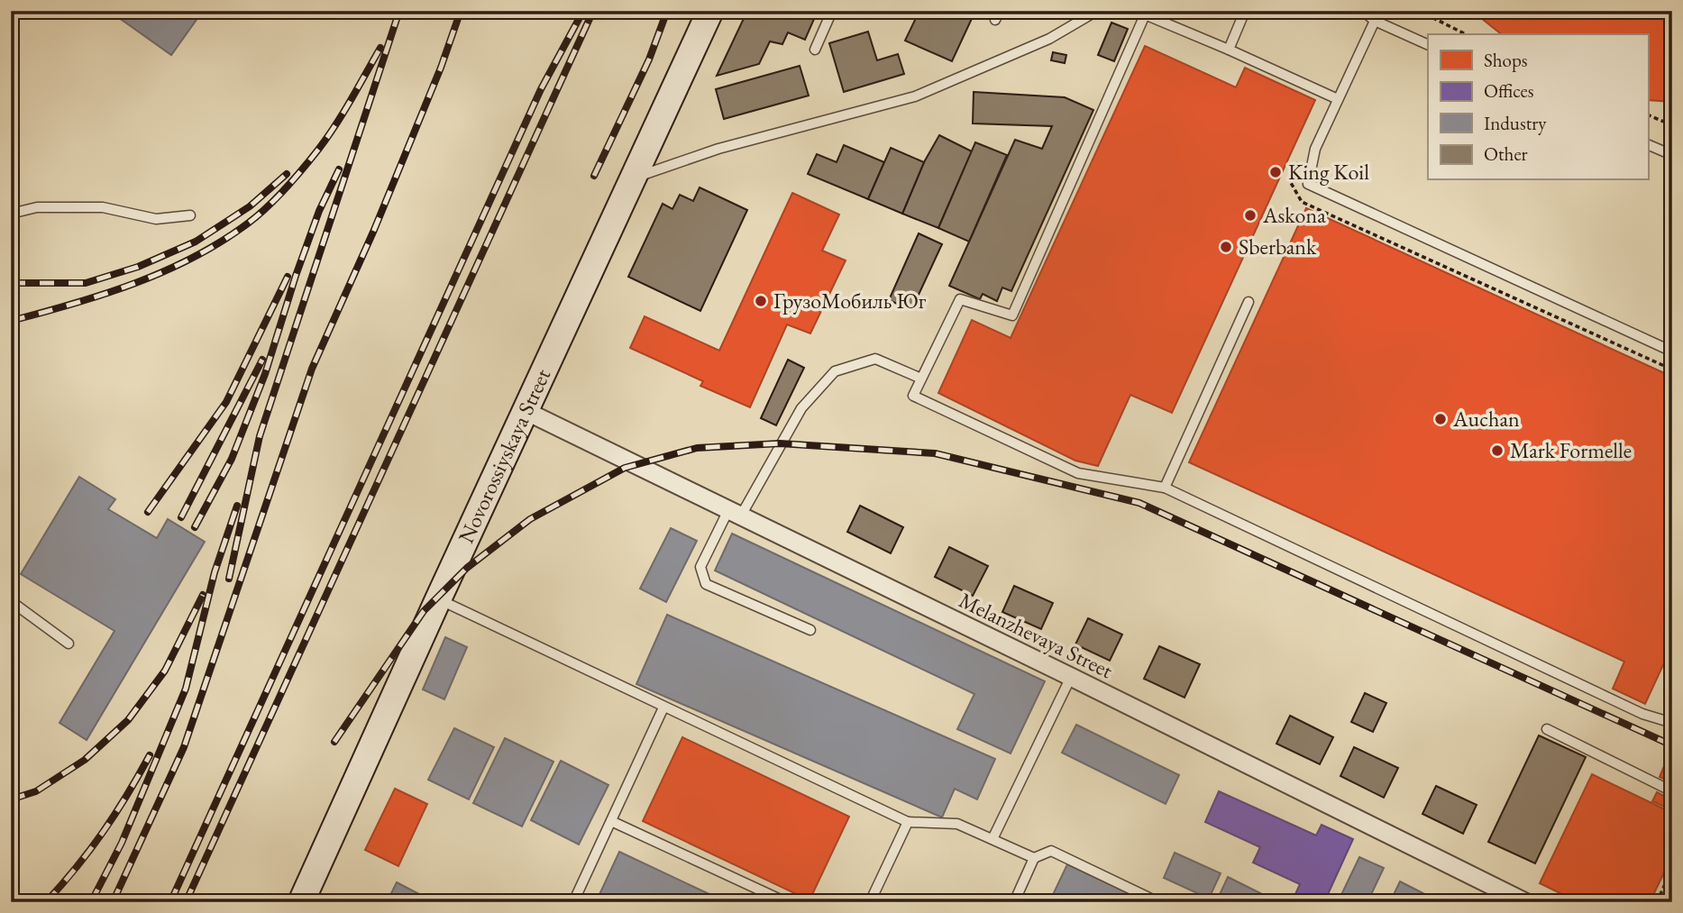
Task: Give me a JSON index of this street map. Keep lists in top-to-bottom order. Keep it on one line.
{"streets":{"main road":["Novorossiyskaya Street"],"street":["Melanzhevaya Street"]},"crossings":[["Novorossiyskaya Street","Melanzhevaya Street"]],"places":["King Koil","Askona","Sberbank","ГрузоМобиль Юг","Auchan","Mark Formelle"],"legend":["Shops","Offices","Industry","Other"]}
